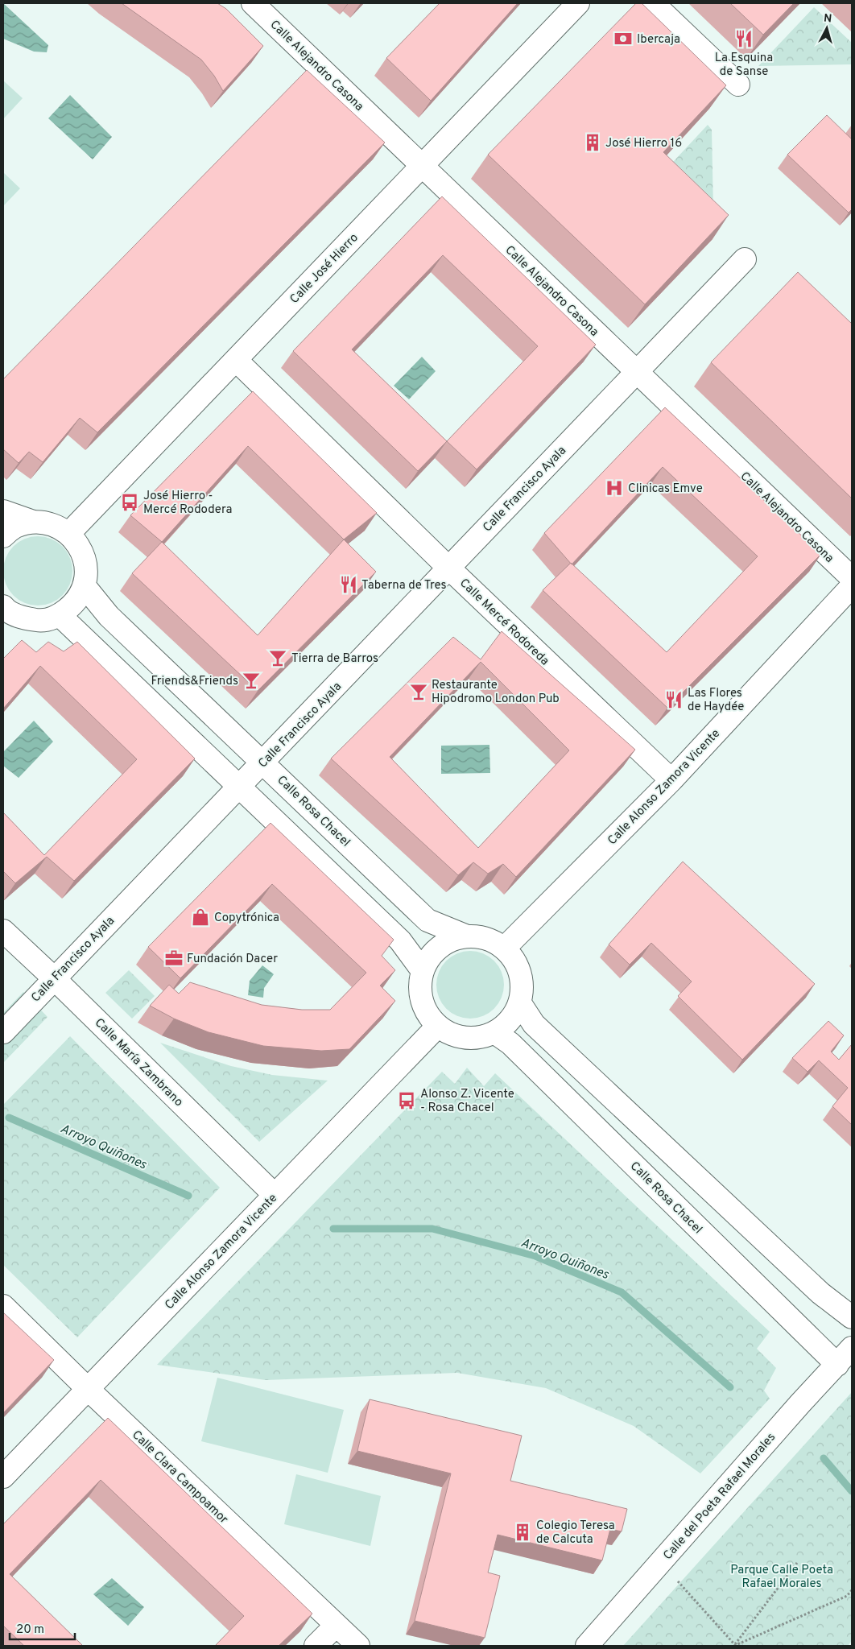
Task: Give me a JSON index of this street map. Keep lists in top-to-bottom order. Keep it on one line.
{"streets":{"street":["Calle Alejandro Casona","Calle José Hierro","Calle Francisco Ayala","Calle Mercé Rodoreda","Calle Alonso Zamora Vicente","Calle Rosa Chacel","Calle María Zambrano","Calle Clara Campoamor","Calle del Poeta Rafael Morales"]},"crossings":[["Calle Alejandro Casona","Calle José Hierro"],["Calle Alejandro Casona","Calle Francisco Ayala"],["Calle José Hierro","Calle Mercé Rodoreda"],["Calle Francisco Ayala","Calle Mercé Rodoreda"],["Calle Francisco Ayala","Calle Rosa Chacel"],["Calle Francisco Ayala","Calle María Zambrano"],["Calle Mercé Rodoreda","Calle Alonso Zamora Vicente"],["Calle Alonso Zamora Vicente","Calle Rosa Chacel"],["Calle Alonso Zamora Vicente","Calle María Zambrano"],["Calle Alonso Zamora Vicente","Calle Clara Campoamor"],["Calle Rosa Chacel","Calle del Poeta Rafael Morales"]],"water":["Arroyo Quiñones"],"parks":["Parque Calle Poeta Rafael Morales"],"places":{"bank":["Ibercaja"],"restaurant":["La Esquina de Sanse","Taberna de Tres","Las Flores de Haydée"],"building":["José Hierro 16","Colegio Teresa de Calcuta"],"hospital":["Clinicas Emve"],"bus stop":["José Hierro - Mercé Rododera","Alonso Z. Vicente - Rosa Chacel"],"bar":["Tierra de Barros","Friends&Friends","Restaurante Hipodromo London Pub"],"shop":["Copytrónica"],"office":["Fundación Dacer"]},"scale_bar":"20 m","north":"top"}
